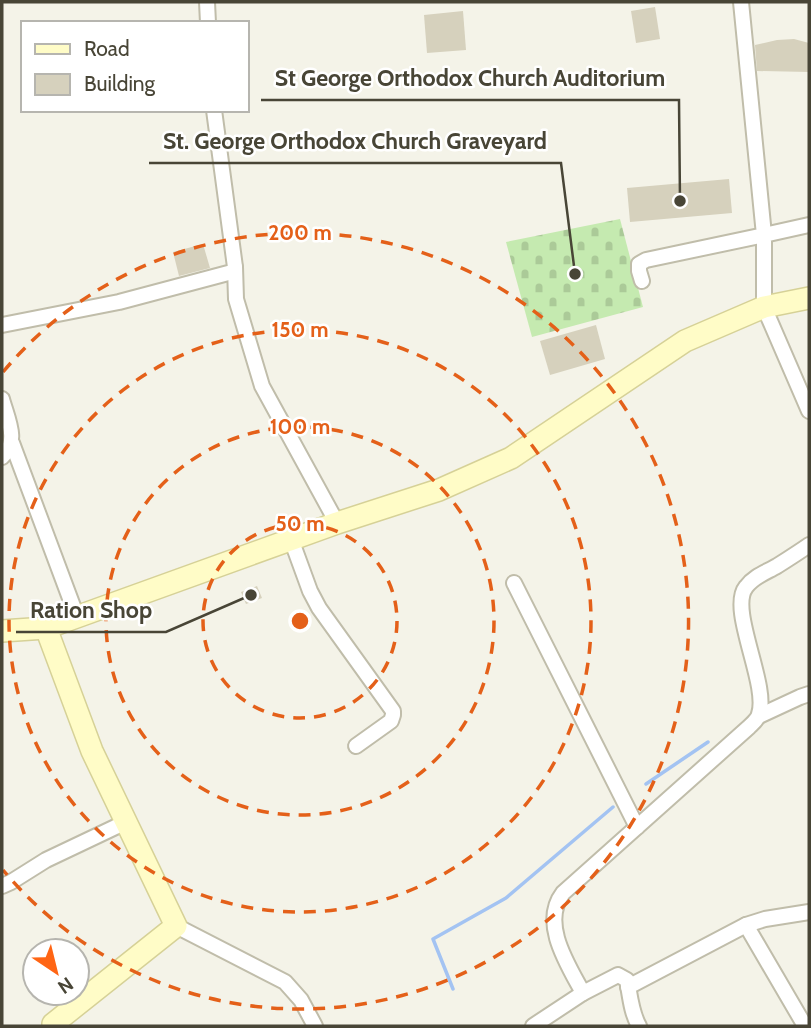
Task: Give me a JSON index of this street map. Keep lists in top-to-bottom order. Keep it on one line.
{"places":["St George Orthodox Church Auditorium","St. George Orthodox Church Graveyard","Ration Shop"],"legend":["Road","Building"],"north":"bottom right","rings":["200 m","150 m","100 m","50 m"]}
